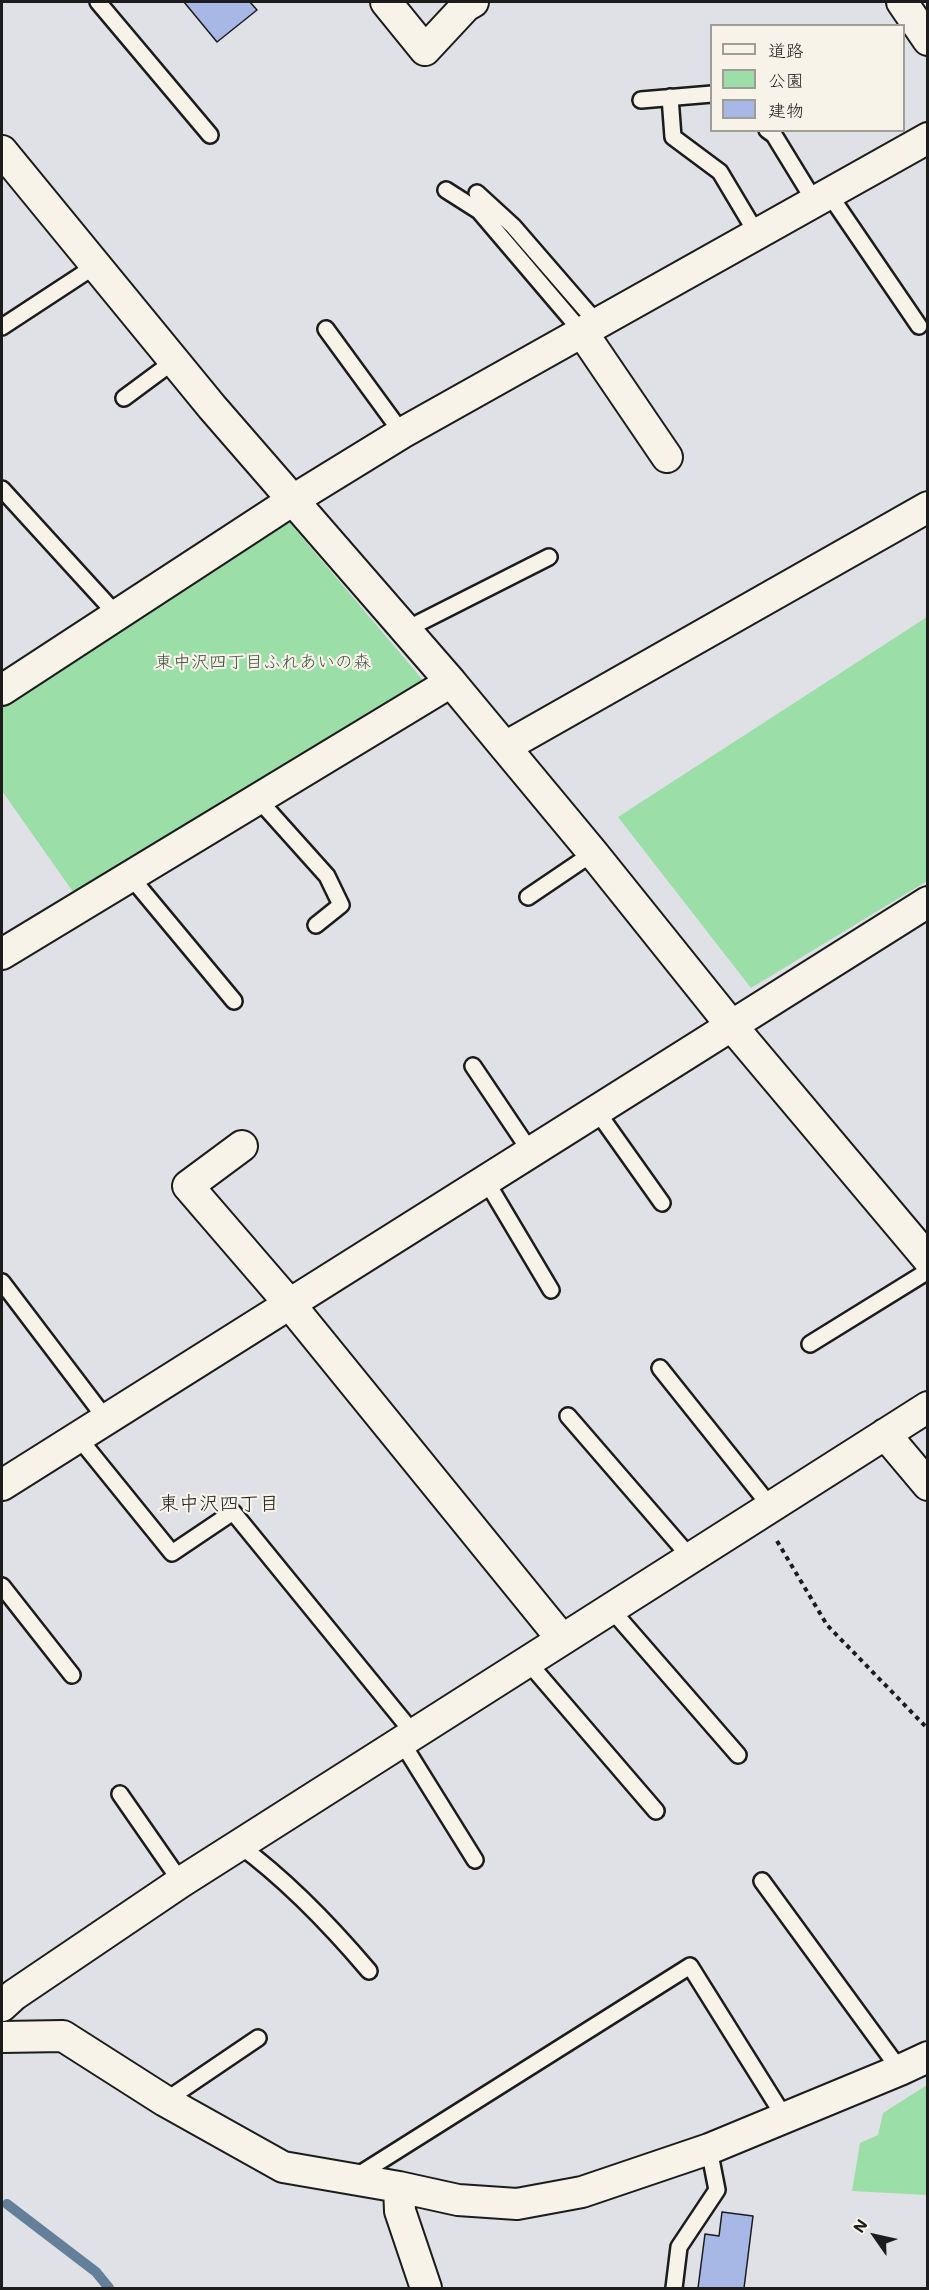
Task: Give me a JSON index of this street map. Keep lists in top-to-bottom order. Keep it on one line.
{"districts":["東中沢四丁目"],"parks":["東中沢四丁目ふれあいの森"],"legend":["道路","公園","建物"],"north":"top left"}
